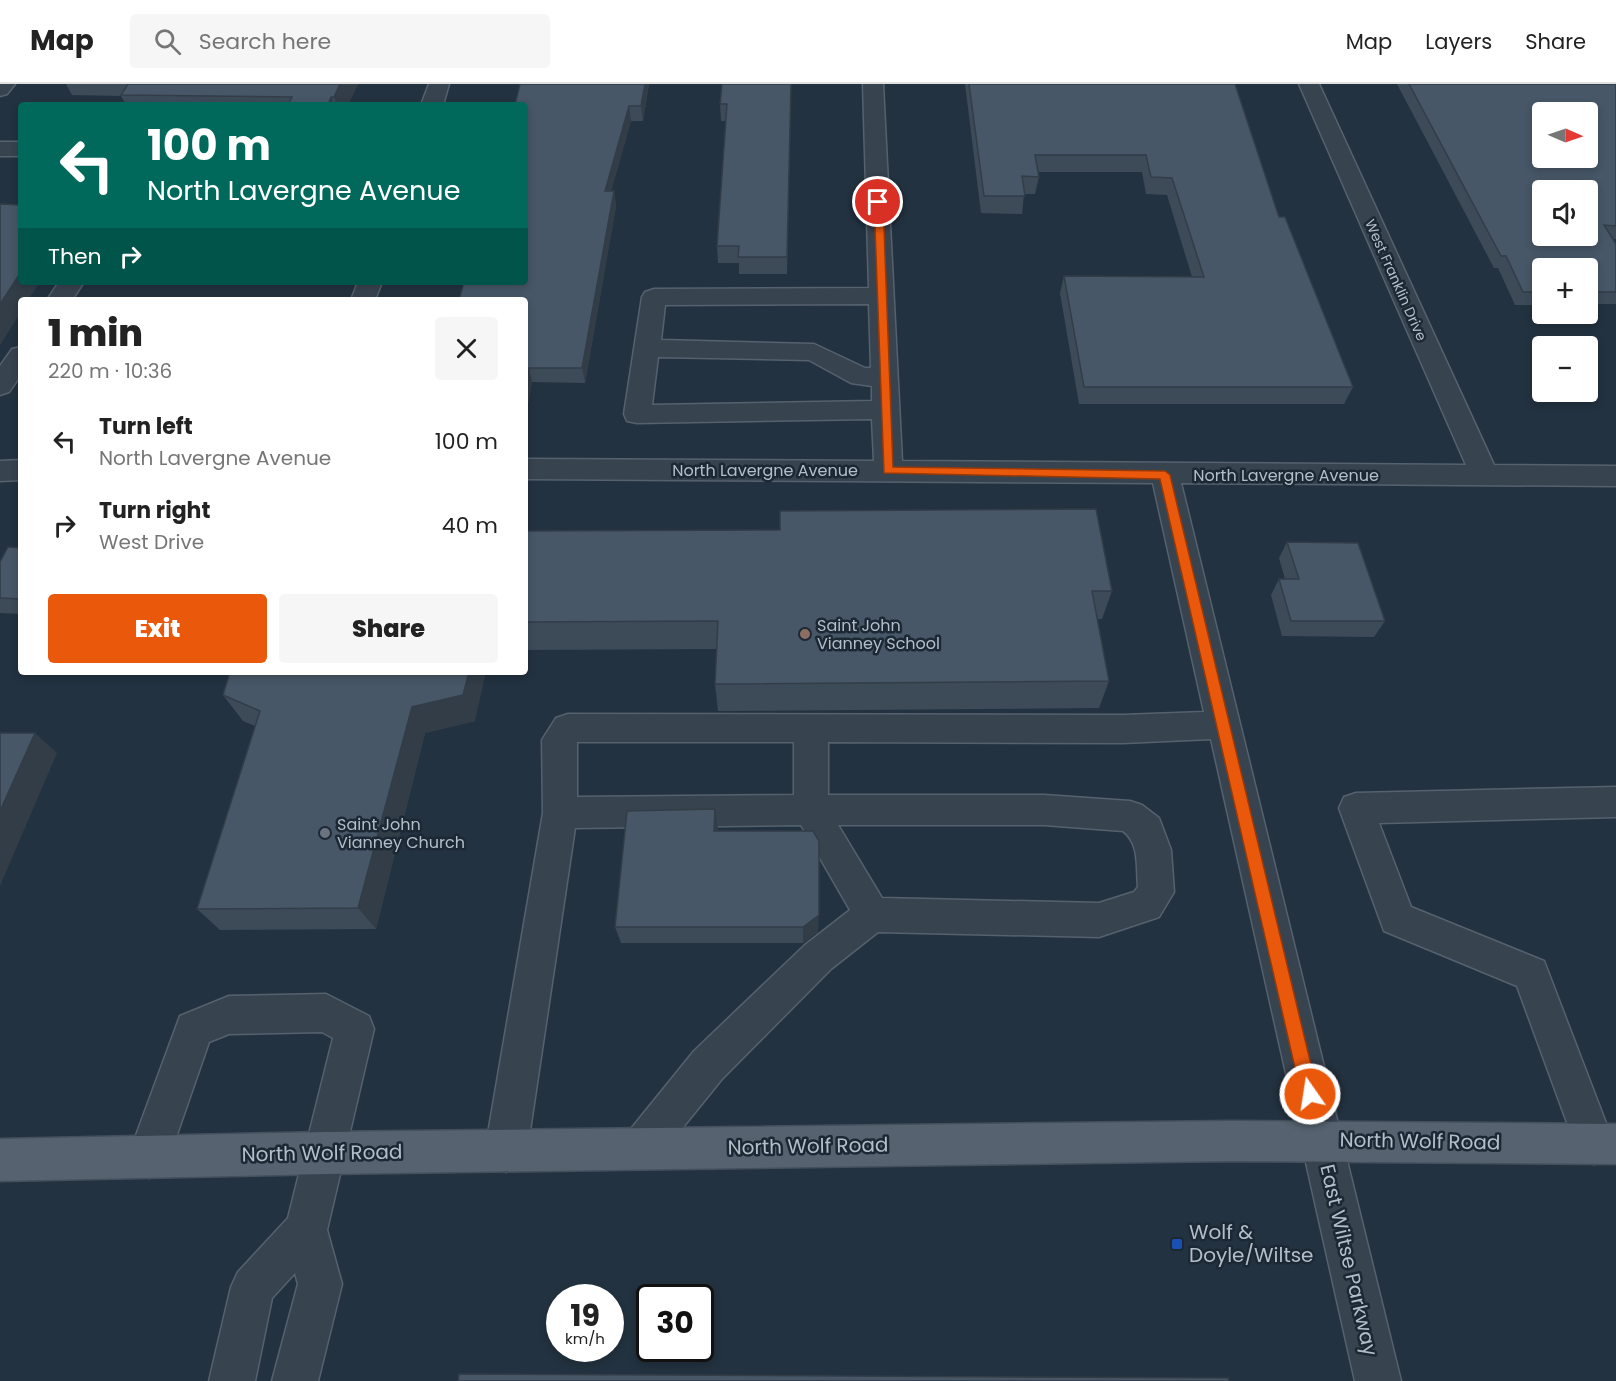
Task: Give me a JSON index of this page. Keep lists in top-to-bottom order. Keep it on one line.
{"streets":{"main road":["North Wolf Road"],"street":["West Franklin Drive","North Lavergne Avenue","East Wiltse Parkway"]},"crossings":[["West Franklin Drive","North Lavergne Avenue"],["North Lavergne Avenue","East Wiltse Parkway"],["North Wolf Road","East Wiltse Parkway"]],"places":{"other":["Saint John Vianney School","Saint John Vianney Church"],"transit":["Wolf & Doyle/Wiltse"]},"north":"right","page":{"header":"Map","search":"Search here","nav":["Map","Layers","Share"],"map_buttons":["+","−"],"turn":["100 m","North Lavergne Avenue"],"then":"Then","heading":["1 min","220 m · 10:36"],"list":[{"name":"Turn left","note":"North Lavergne Avenue","value":"100 m"},{"name":"Turn right","note":"West Drive","value":"40 m"}],"buttons":["Exit","Share"],"speed":"19 km/h","limit":"30"}}
